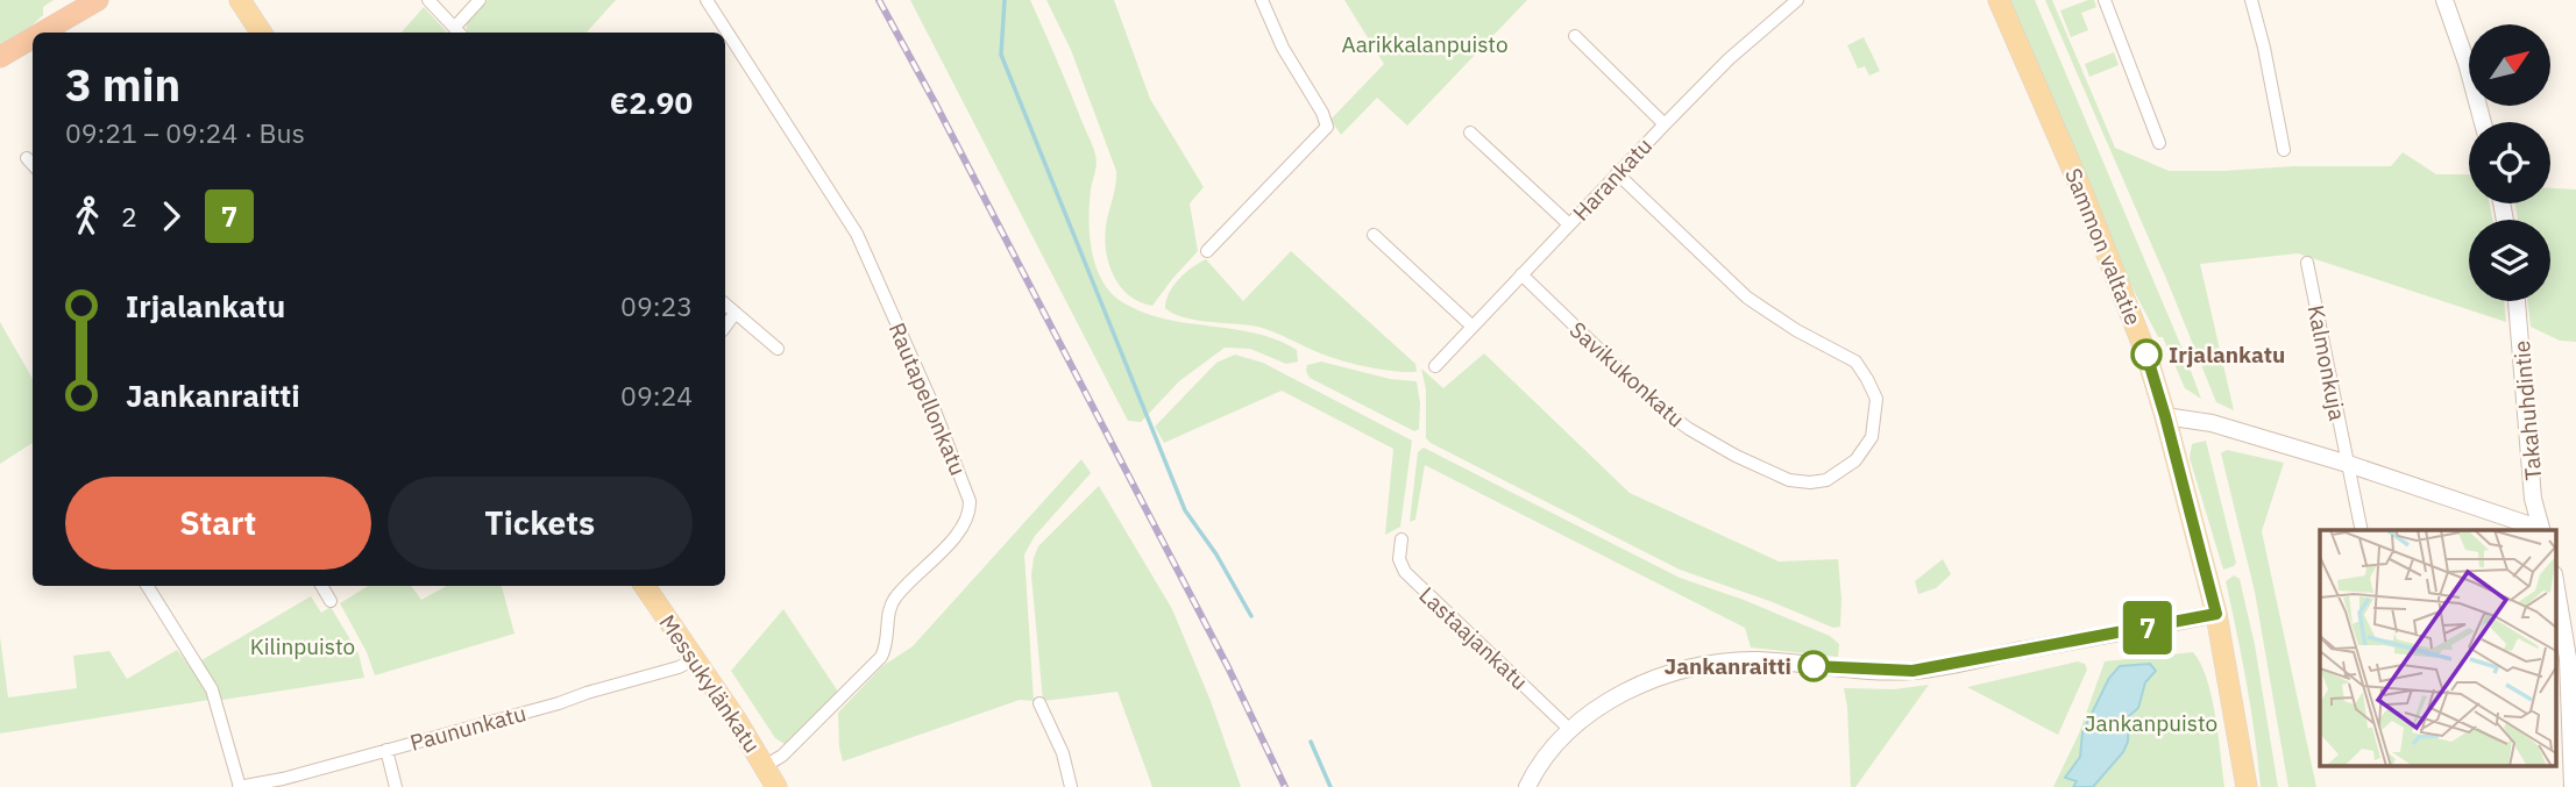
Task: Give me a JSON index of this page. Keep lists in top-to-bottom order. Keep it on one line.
{"streets":{"main road":["Sammon valtatie","Messukylänkatu"],"street":["Harankatu","Kalmonkuja","Savikukonkatu","Rautapellonkatu","Takahuhdintie","Lastaajankatu","Paununkatu"]},"crossings":[["Harankatu","Savikukonkatu"],["Rautapellonkatu","Messukylänkatu"],["Messukylänkatu","Paununkatu"]],"parks":["Aarikkalanpuisto","Kilinpuisto","Jankanpuisto"],"places":["Irjalankatu","Jankanraitti"],"lines":["bus line 7"],"north":"top right","page":{"on_map":"7","heading":["3 min","09:21 – 09:24 · Bus","€2.90"],"legs":["2","7"],"list":[{"name":"Irjalankatu","value":"09:23"},{"name":"Jankanraitti","value":"09:24"}],"buttons":["Start","Tickets"]}}
